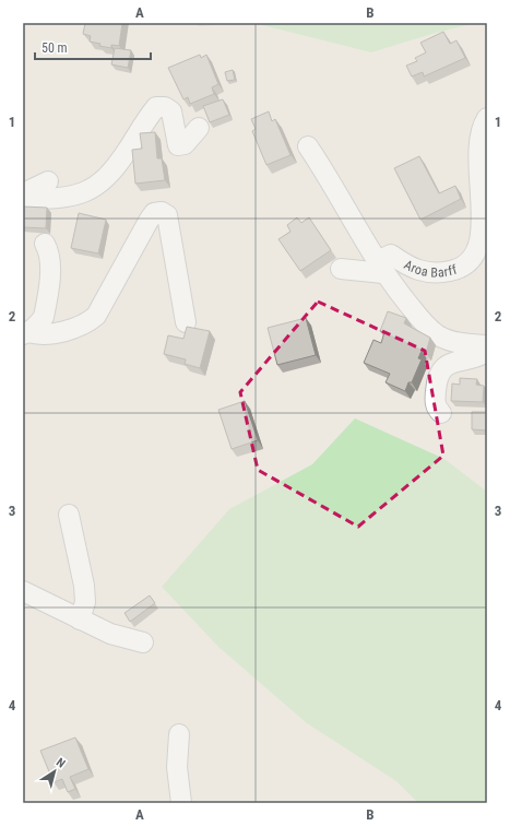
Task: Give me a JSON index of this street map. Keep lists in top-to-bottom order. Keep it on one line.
{"streets":{"street":["Aroa Barff"]},"scale_bar":"50 m","north":"top right","grid":{"columns":["A","B"],"rows":["1","2","3","4"]}}
